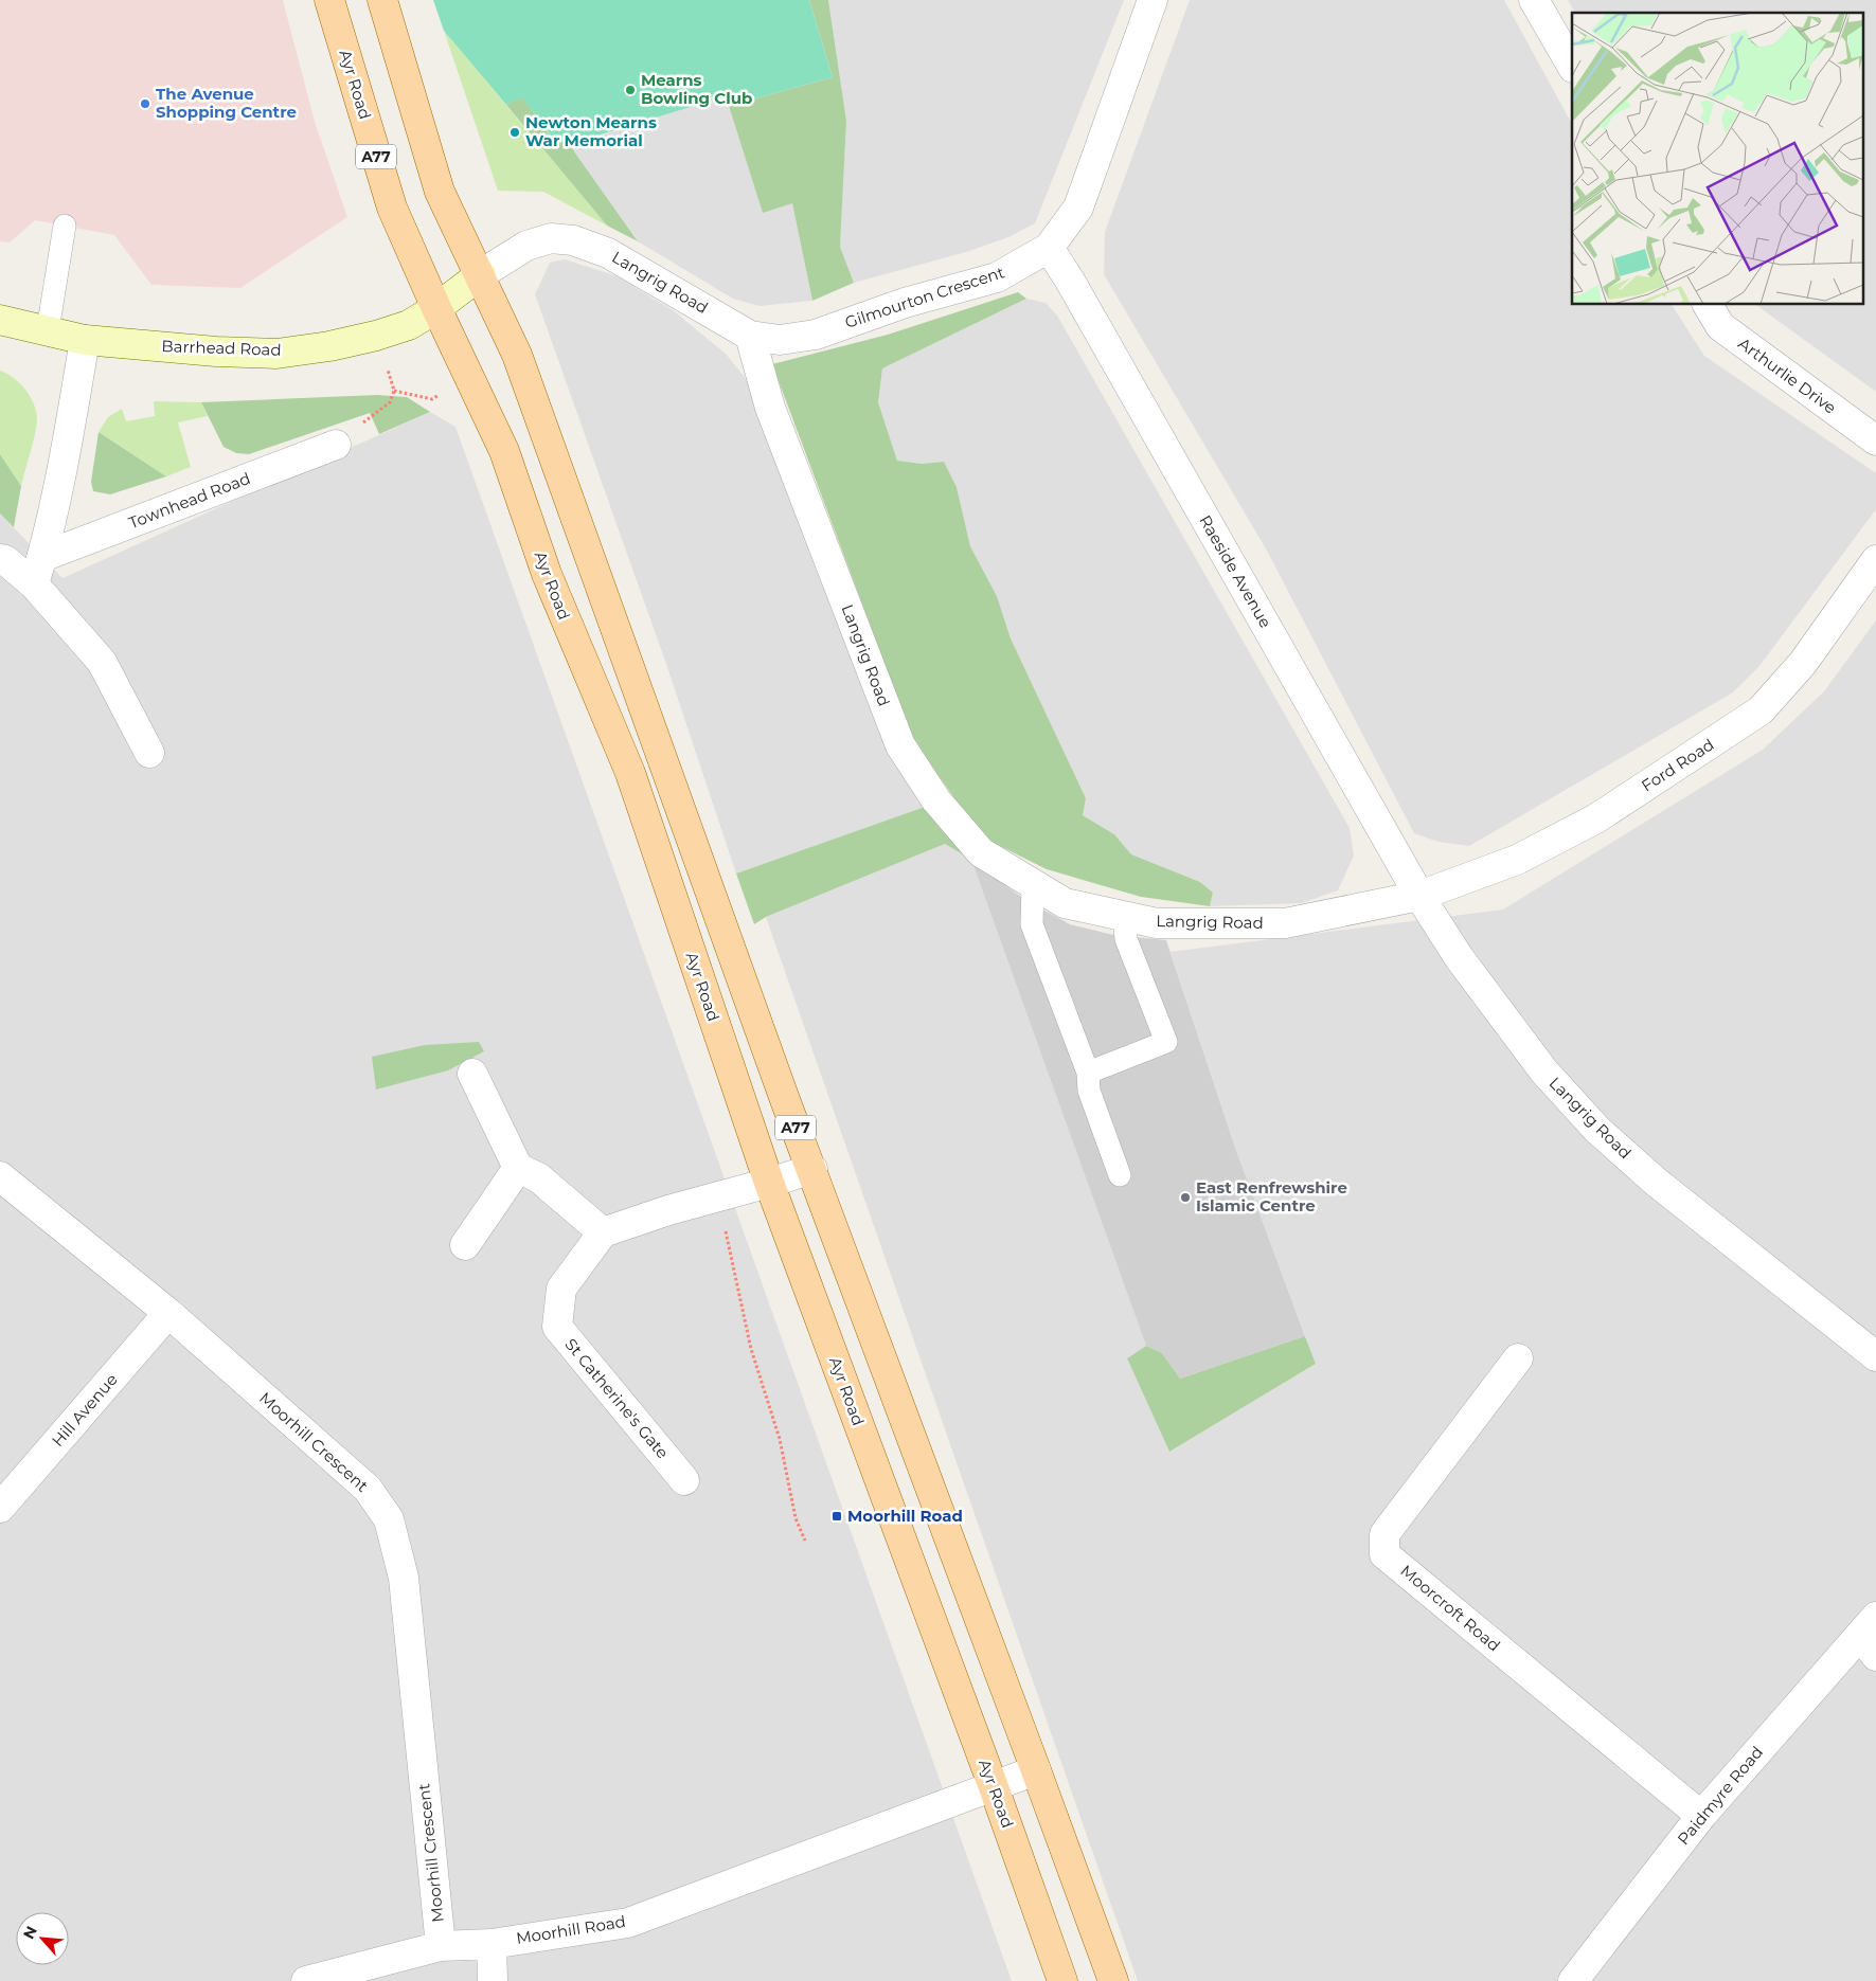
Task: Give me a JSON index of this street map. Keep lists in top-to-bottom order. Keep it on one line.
{"streets":{"main road":["Ayr Road","A77"],"street":["Langrig Road","Gilmourton Crescent","Barrhead Road","Arthurlie Drive","Townhead Road","Raeside Avenue","Ford Road","St Catherine's Gate","Hill Avenue","Moorhill Crescent","Moorcroft Road","Paidmyre Road","Moorhill Road"]},"crossings":[["Ayr Road","Barrhead Road"],["Ayr Road","Moorhill Road"],["A77","Langrig Road"],["A77","Barrhead Road"],["A77","Moorhill Road"],["Langrig Road","Gilmourton Crescent"],["Langrig Road","Barrhead Road"],["Langrig Road","Raeside Avenue"],["Langrig Road","Ford Road"],["Gilmourton Crescent","Raeside Avenue"],["Raeside Avenue","Ford Road"],["Hill Avenue","Moorhill Crescent"],["Moorhill Crescent","Moorhill Road"],["Moorcroft Road","Paidmyre Road"]],"places":{"other":["Mearns Bowling Club","The Avenue Shopping Centre","Newton Mearns War Memorial","East Renfrewshire Islamic Centre"],"transit":["Moorhill Road"]},"north":"top left"}
